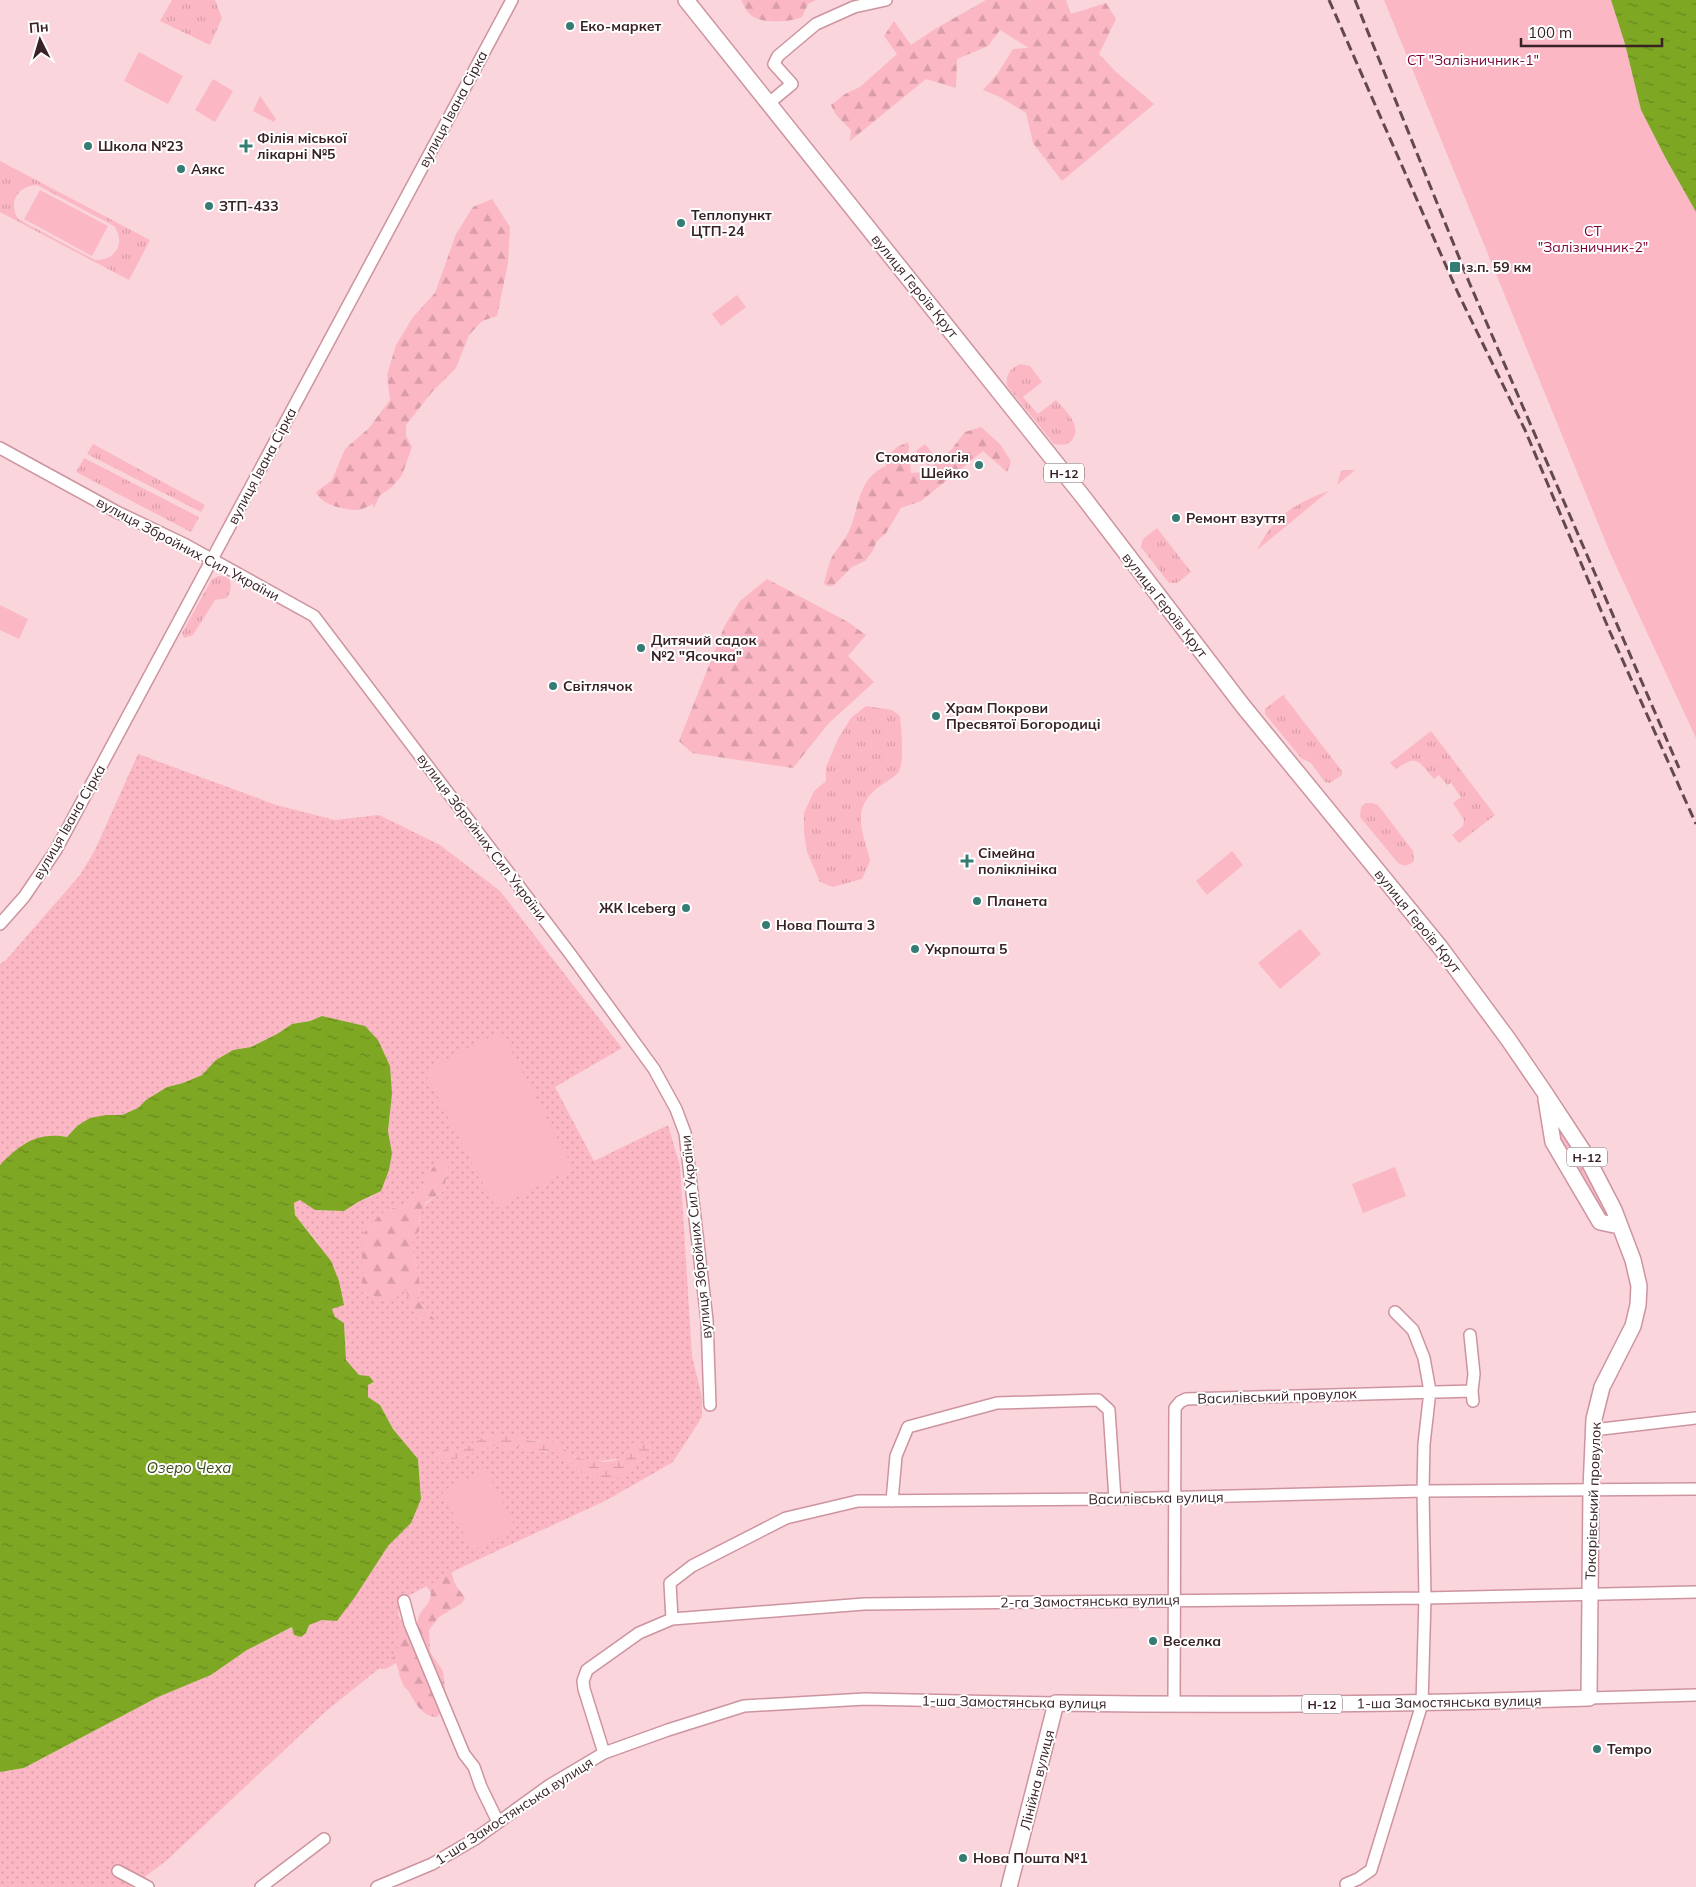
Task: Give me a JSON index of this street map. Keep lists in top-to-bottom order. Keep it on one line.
{"streets":{"main road":["вулиця Героїв Крут","Н-12","Токарівський провулок","1-ша Замостянська вулиця","Лінійна вулиця"],"street":["вулиця Івана Сірка","вулиця Збройних Сил України","Василівський провулок","Василівська вулиця","2-га Замостянська вулиця"]},"crossings":[["вулиця Івана Сірка","вулиця Збройних Сил України"],["вулиця Героїв Крут","Токарівський провулок"],["Василівський провулок","Василівська вулиця"],["Василівський провулок","2-га Замостянська вулиця"],["Василівський провулок","1-ша Замостянська вулиця"],["Василівська вулиця","Токарівський провулок"],["Василівська вулиця","2-га Замостянська вулиця"],["Токарівський провулок","2-га Замостянська вулиця"],["Токарівський провулок","1-ша Замостянська вулиця"],["2-га Замостянська вулиця","1-ша Замостянська вулиця"],["1-ша Замостянська вулиця","Лінійна вулиця"]],"water":["Озеро Чеха"],"parks":["СТ \"Залізничник-1\"","СТ \"Залізничник-2\""],"places":{"other":["Еко-маркет","Школа №23","Аякс","ЗТП-433","Теплопункт ЦТП-24","Стоматологія Шейко","Ремонт взуття","Дитячий садок №2 \"Ясочка\"","Світлячок","Храм Покрови Пресвятої Богородиці","Планета","ЖК Iceberg","Нова Пошта 3","Укрпошта 5","Веселка","Tempo","Нова Пошта №1"],"health":["Філія міської лікарні №5","Сімейна поліклініка"],"transit":["з.п. 59 км"]},"scale_bar":"100 m","north":"top"}
